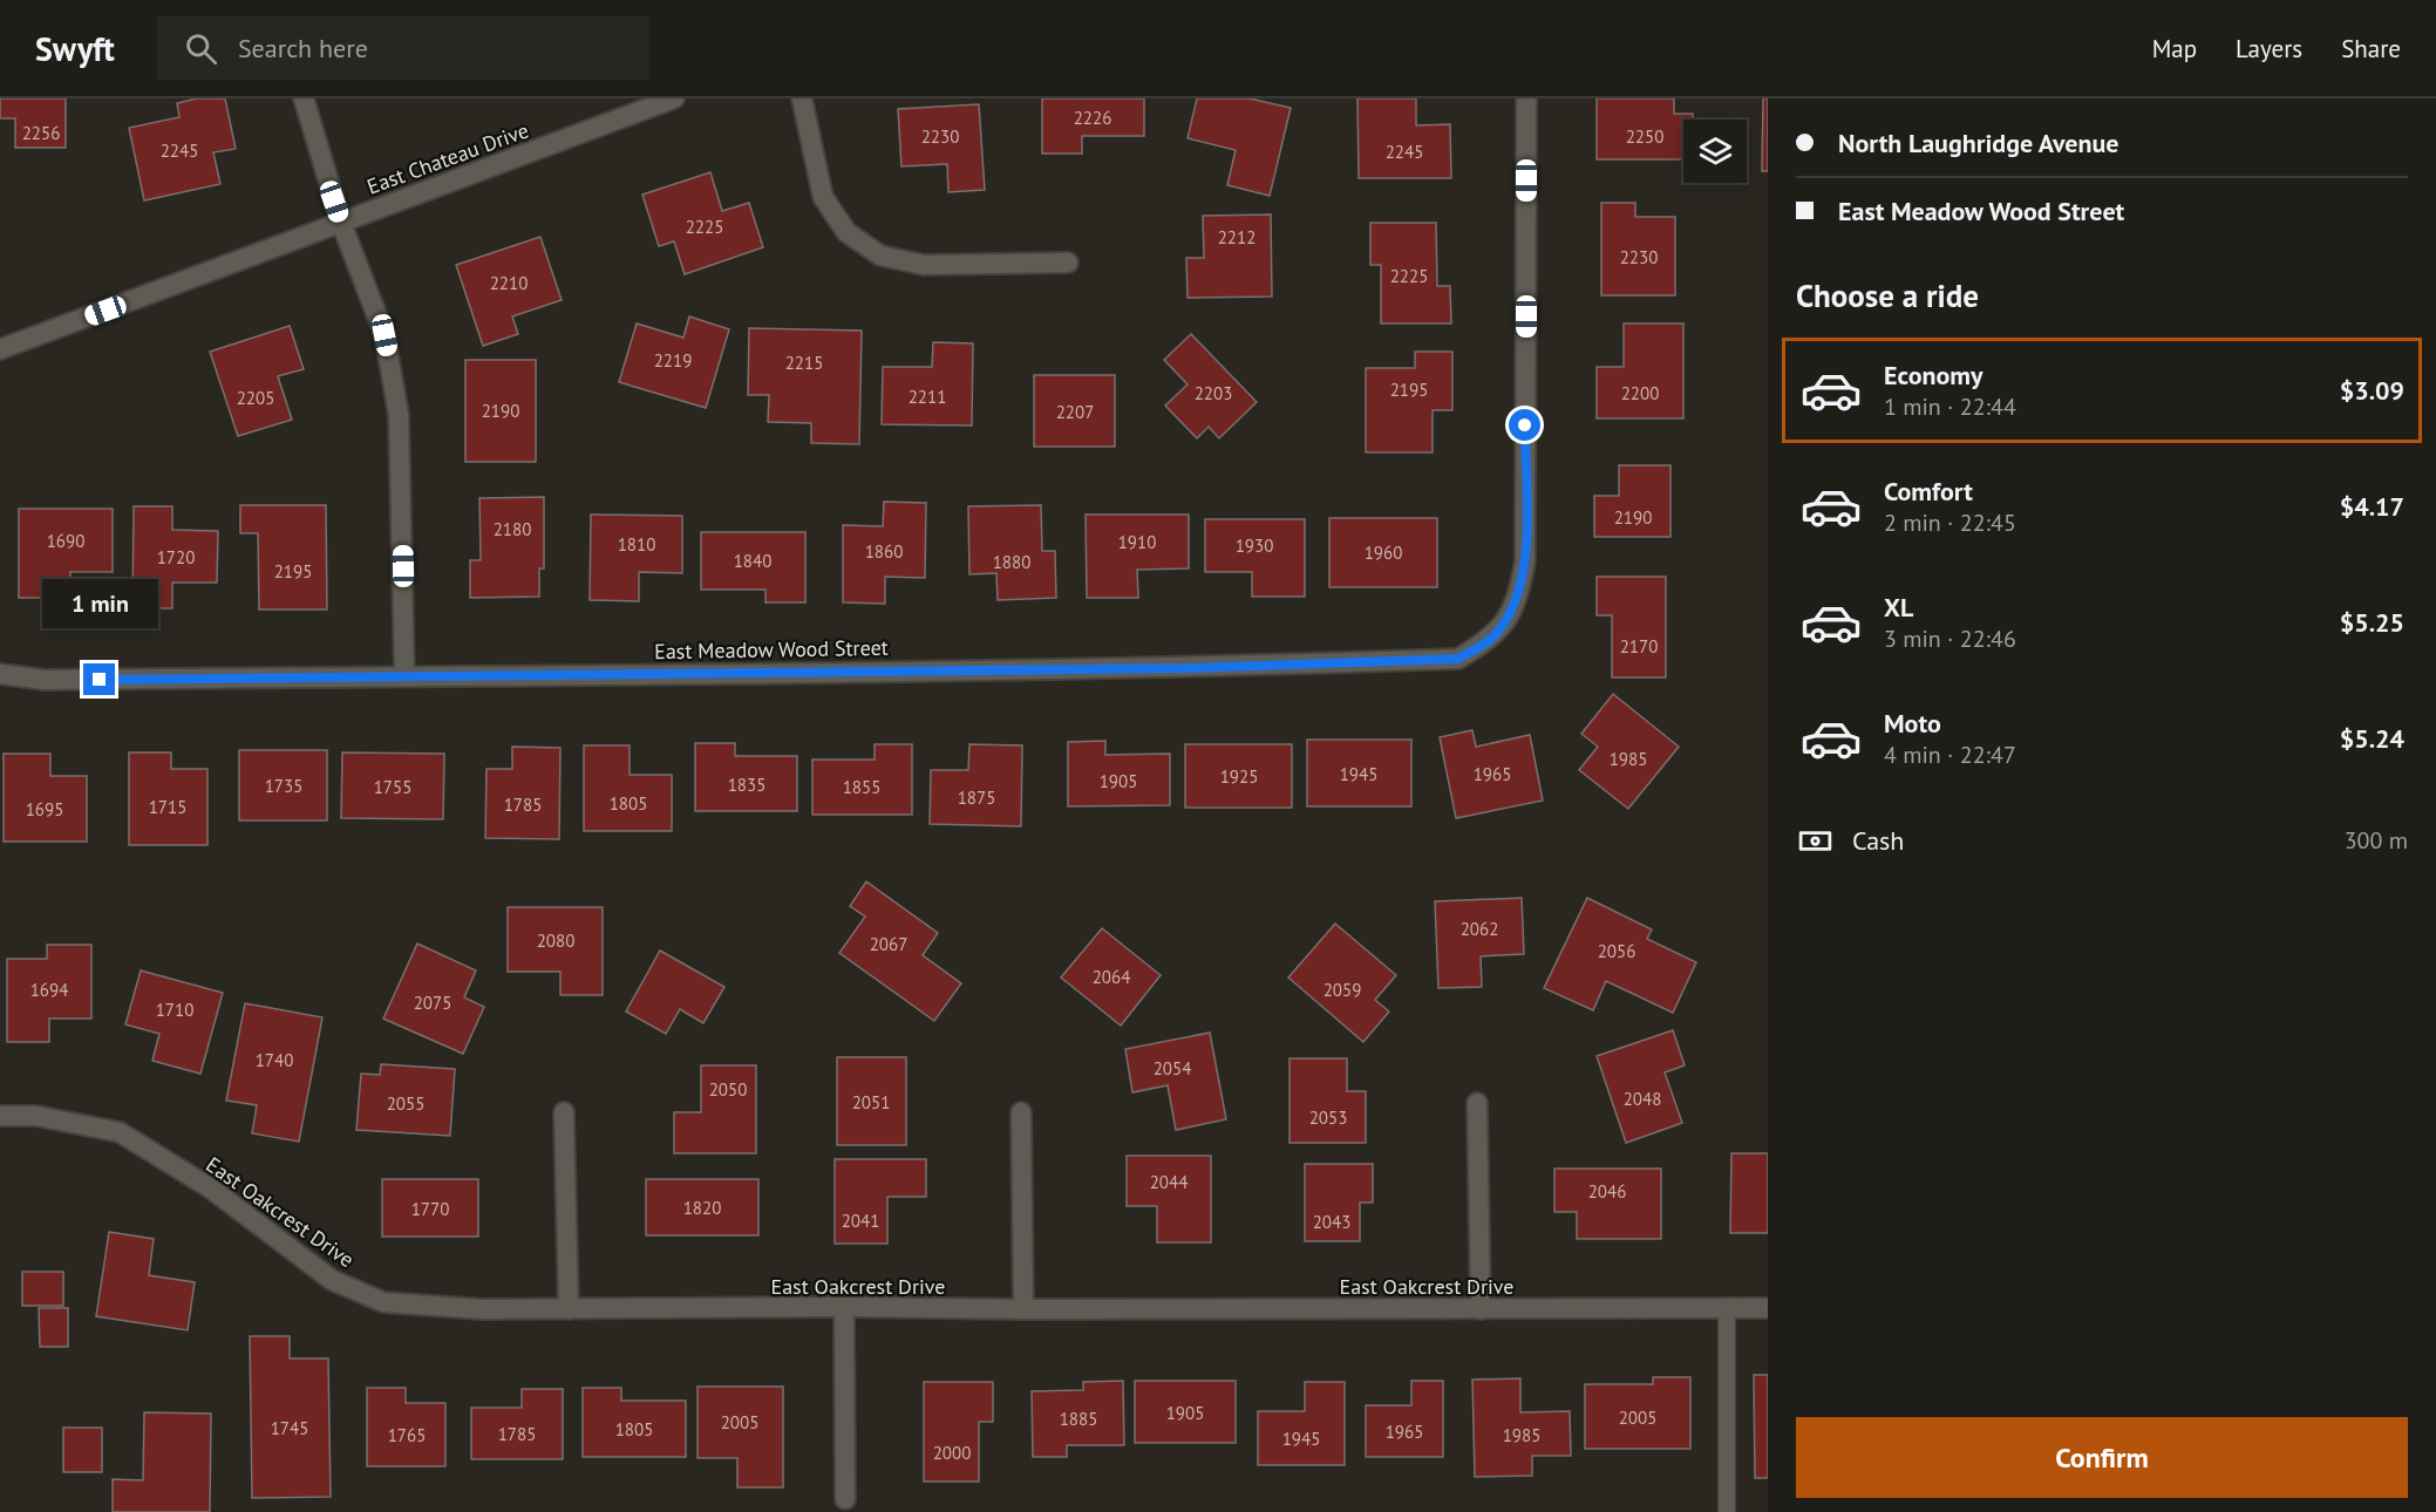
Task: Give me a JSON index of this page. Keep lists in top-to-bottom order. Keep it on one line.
{"streets":{"street":["East Chateau Drive","East Meadow Wood Street","East Oakcrest Drive"]},"house_numbers":["2226","2256","2230","2250","2245","2245","2225","2212","2230","2225","2210","2219","2215","2195","2203","2200","2211","2205","2190","2207","2190","2180","1690","1910","1810","1930","1860","1960","1720","1840","1880","2195","2170","1985","1945","1965","1925","1905","1835","1735","1755","1855","1875","1805","1785","1715","1695","2062","2080","2067","2056","2064","1694","2059","2075","1710","1740","2054","2050","2048","2051","2055","2053","2044","2046","1820","1770","2041","2043","1905","2005","1885","2005","1745","1805","1965","1785","1765","1985","1945","2000"],"page":{"header":"Swyft","search":"Search here","nav":["Map","Layers","Share"],"banner":["North Laughridge Avenue","East Meadow Wood Street"],"heading":"Choose a ride","list":[{"name":"Economy","note":"1 min · 22:44","value":"$3.09"},{"name":"Comfort","note":"2 min · 22:45","value":"$4.17"},{"name":"XL","note":"3 min · 22:46","value":"$5.25"},{"name":"Moto","note":"4 min · 22:47","value":"$5.24"}],"bubble":"1 min","pay":["Cash","300 m"],"buttons":"Confirm"}}
